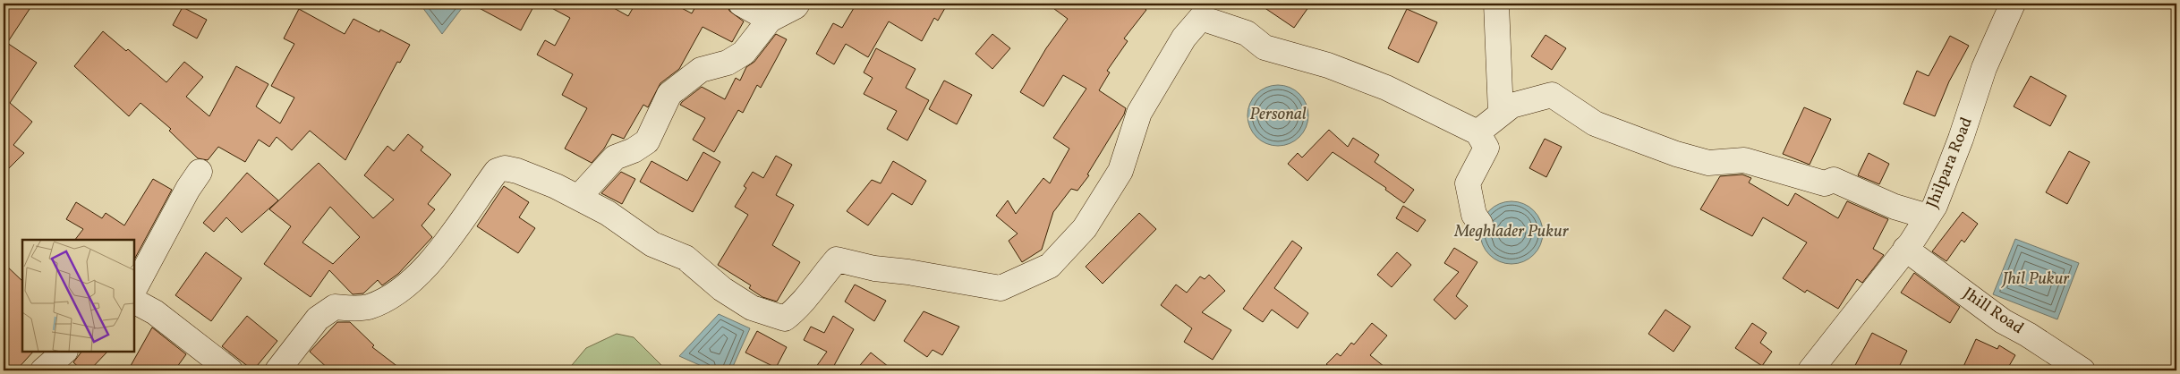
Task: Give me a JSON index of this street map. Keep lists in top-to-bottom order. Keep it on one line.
{"streets":{"street":["Jhilpara Road","Jhill Road"]},"crossings":[["Jhilpara Road","Jhill Road"]],"water":["Personal","Meghlader Pukur","Jhil Pukur"]}
